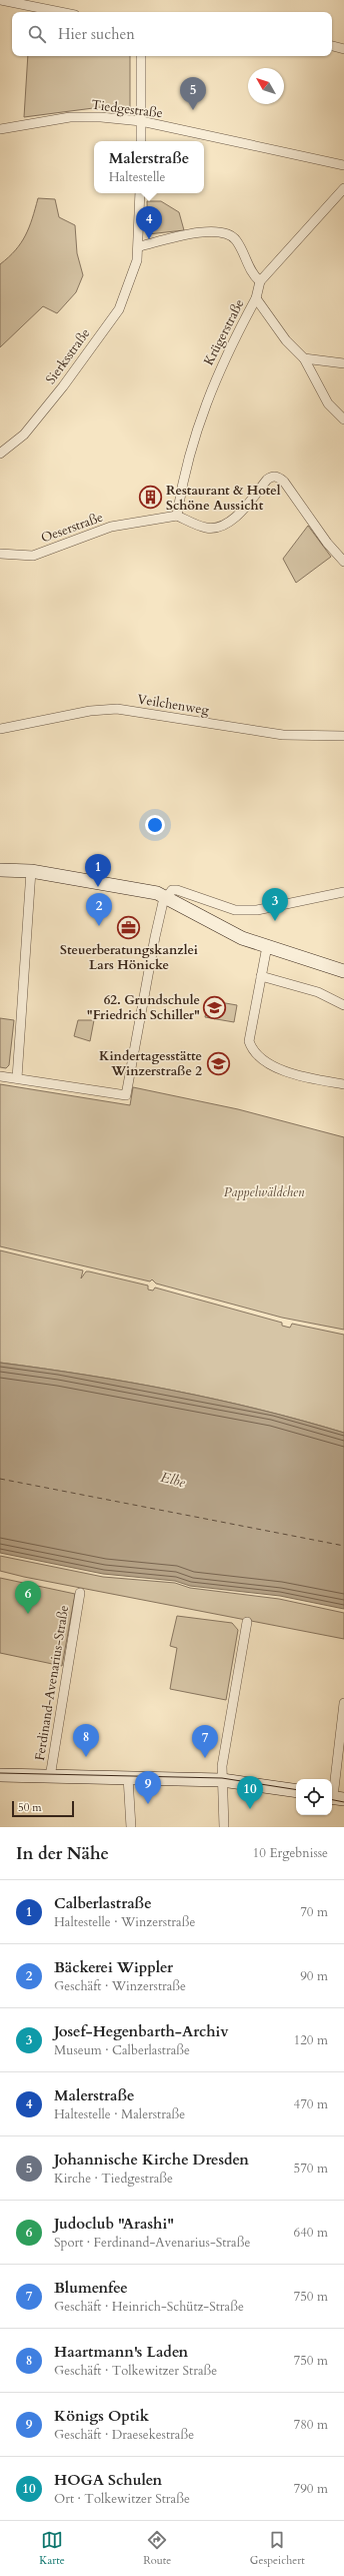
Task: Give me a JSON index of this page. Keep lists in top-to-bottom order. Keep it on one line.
{"streets":{"street":["Tiedgestraße","Krügerstraße","Sierksstraße","Oeserstraße","Veilchenweg","Ferdinand-Avenarius-Straße"]},"crossings":[["Krügerstraße","Oeserstraße"]],"water":["Elbe"],"parks":["Pappelwäldchen"],"places":{"building":["Restaurant & Hotel Schöne Aussicht"],"office":["Steuerberatungskanzlei Lars Hönicke"],"school or university":["62. Grundschule \"Friedrich Schiller\"","Kindertagesstätte Winzerstraße 2"]},"scale_bar":"50 m","north":"top left","page":{"search":"Hier suchen","pins":["5","4","1","3","2","6","8","7","9","10"],"popup":["Malerstraße","Haltestelle"],"scale":"50 m","heading":["In der Nähe","10 Ergebnisse"],"list":[{"mark":"1","name":"Calberlastraße","note":"Haltestelle · Winzerstraße","value":"70 m"},{"mark":"2","name":"Bäckerei Wippler","note":"Geschäft · Winzerstraße","value":"90 m"},{"mark":"3","name":"Josef-Hegenbarth-Archiv","note":"Museum · Calberlastraße","value":"120 m"},{"mark":"4","name":"Malerstraße","note":"Haltestelle · Malerstraße","value":"470 m"},{"mark":"5","name":"Johannische Kirche Dresden","note":"Kirche · Tiedgestraße","value":"570 m"},{"mark":"6","name":"Judoclub \"Arashi\"","note":"Sport · Ferdinand-Avenarius-Straße","value":"640 m"},{"mark":"7","name":"Blumenfee","note":"Geschäft · Heinrich-Schütz-Straße","value":"750 m"},{"mark":"8","name":"Haartmann's Laden","note":"Geschäft · Tolkewitzer Straße","value":"750 m"},{"mark":"9","name":"Königs Optik","note":"Geschäft · Draesekestraße","value":"780 m"},{"mark":"10","name":"HOGA Schulen","note":"Ort · Tolkewitzer Straße","value":"790 m"}],"nav":["Karte","Route","Gespeichert"]}}
